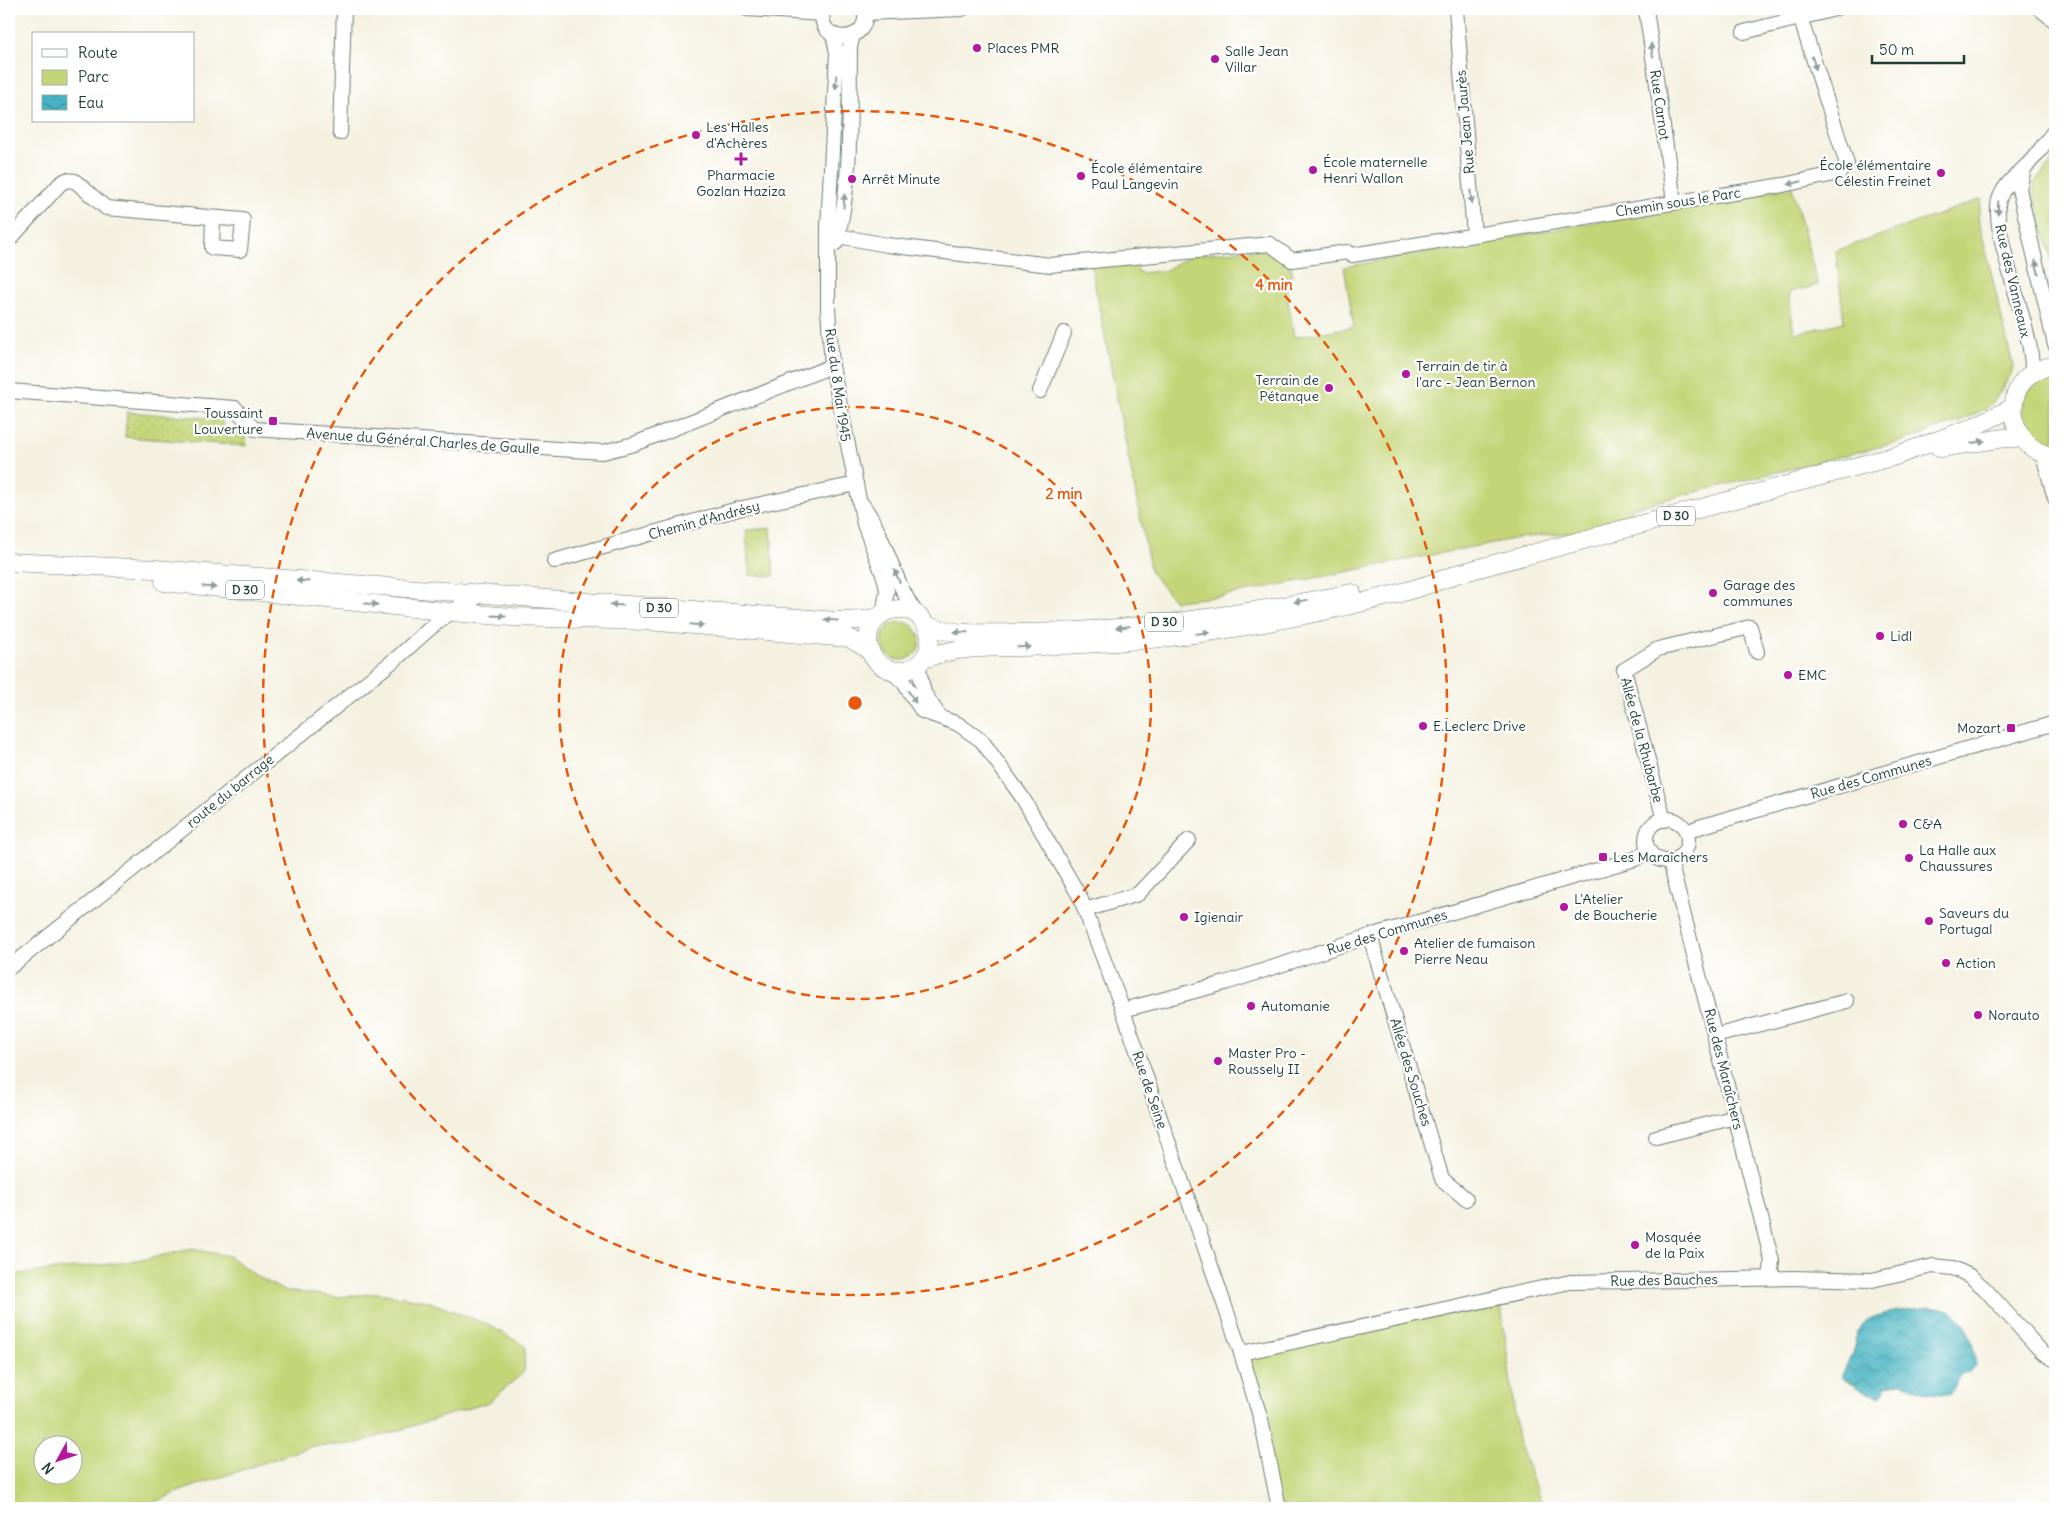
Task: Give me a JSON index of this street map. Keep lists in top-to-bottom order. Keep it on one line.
{"streets":{"main road":["D 30"],"street":["Rue Carnot","Rue Jean Jaurès","Chemin sous le Parc","Rue des Vanneaux","Rue du 8 Mai 1945","Avenue du Général Charles de Gaulle","Chemin d'Andrésy","Allée de la Rhubarbe","Rue des Communes","route du barrage","Rue des Maraîchers","Allée des Souches","Rue de Seine","Rue des Bauches"]},"crossings":[["Rue Carnot","Chemin sous le Parc"],["Rue Jean Jaurès","Chemin sous le Parc"],["Chemin sous le Parc","Rue du 8 Mai 1945"],["Rue du 8 Mai 1945","Avenue du Général Charles de Gaulle"],["Rue du 8 Mai 1945","D 30"],["Rue du 8 Mai 1945","Chemin d'Andrésy"],["Rue du 8 Mai 1945","Rue de Seine"],["D 30","route du barrage"],["D 30","Rue de Seine"],["Allée de la Rhubarbe","Rue des Communes"],["Allée de la Rhubarbe","Rue des Maraîchers"],["Rue des Communes","Rue des Maraîchers"],["Rue des Communes","Allée des Souches"],["Rue des Communes","Rue de Seine"],["Rue des Maraîchers","Rue des Bauches"],["Rue de Seine","Rue des Bauches"]],"one_way":["Rue Carnot","Rue Jean Jaurès"],"places":{"other":["Places PMR","Salle Jean Villar","Les Halles d'Achères","École maternelle Henri Wallon","École élémentaire Célestin Freinet","École élémentaire Paul Langevin","Arrêt Minute","Terrain de tir à l'arc - Jean Bernon","Terrain de Pétanque","Garage des communes","Lidl","EMC","E.Leclerc Drive","C&A","La Halle aux Chaussures","L'Atelier de Boucherie","Igienair","Saveurs du Portugal","Atelier de fumaison Pierre Neau","Action","Automanie","Norauto","Master Pro - Roussely II","Mosquée de la Paix"],"health":["Pharmacie Gozlan Haziza"],"transit":["Toussaint Louverture","Mozart","Les Maraîchers"]},"legend":["Route","Parc","Eau"],"scale_bar":"50 m","north":"bottom left","rings":["4 min","2 min"]}
